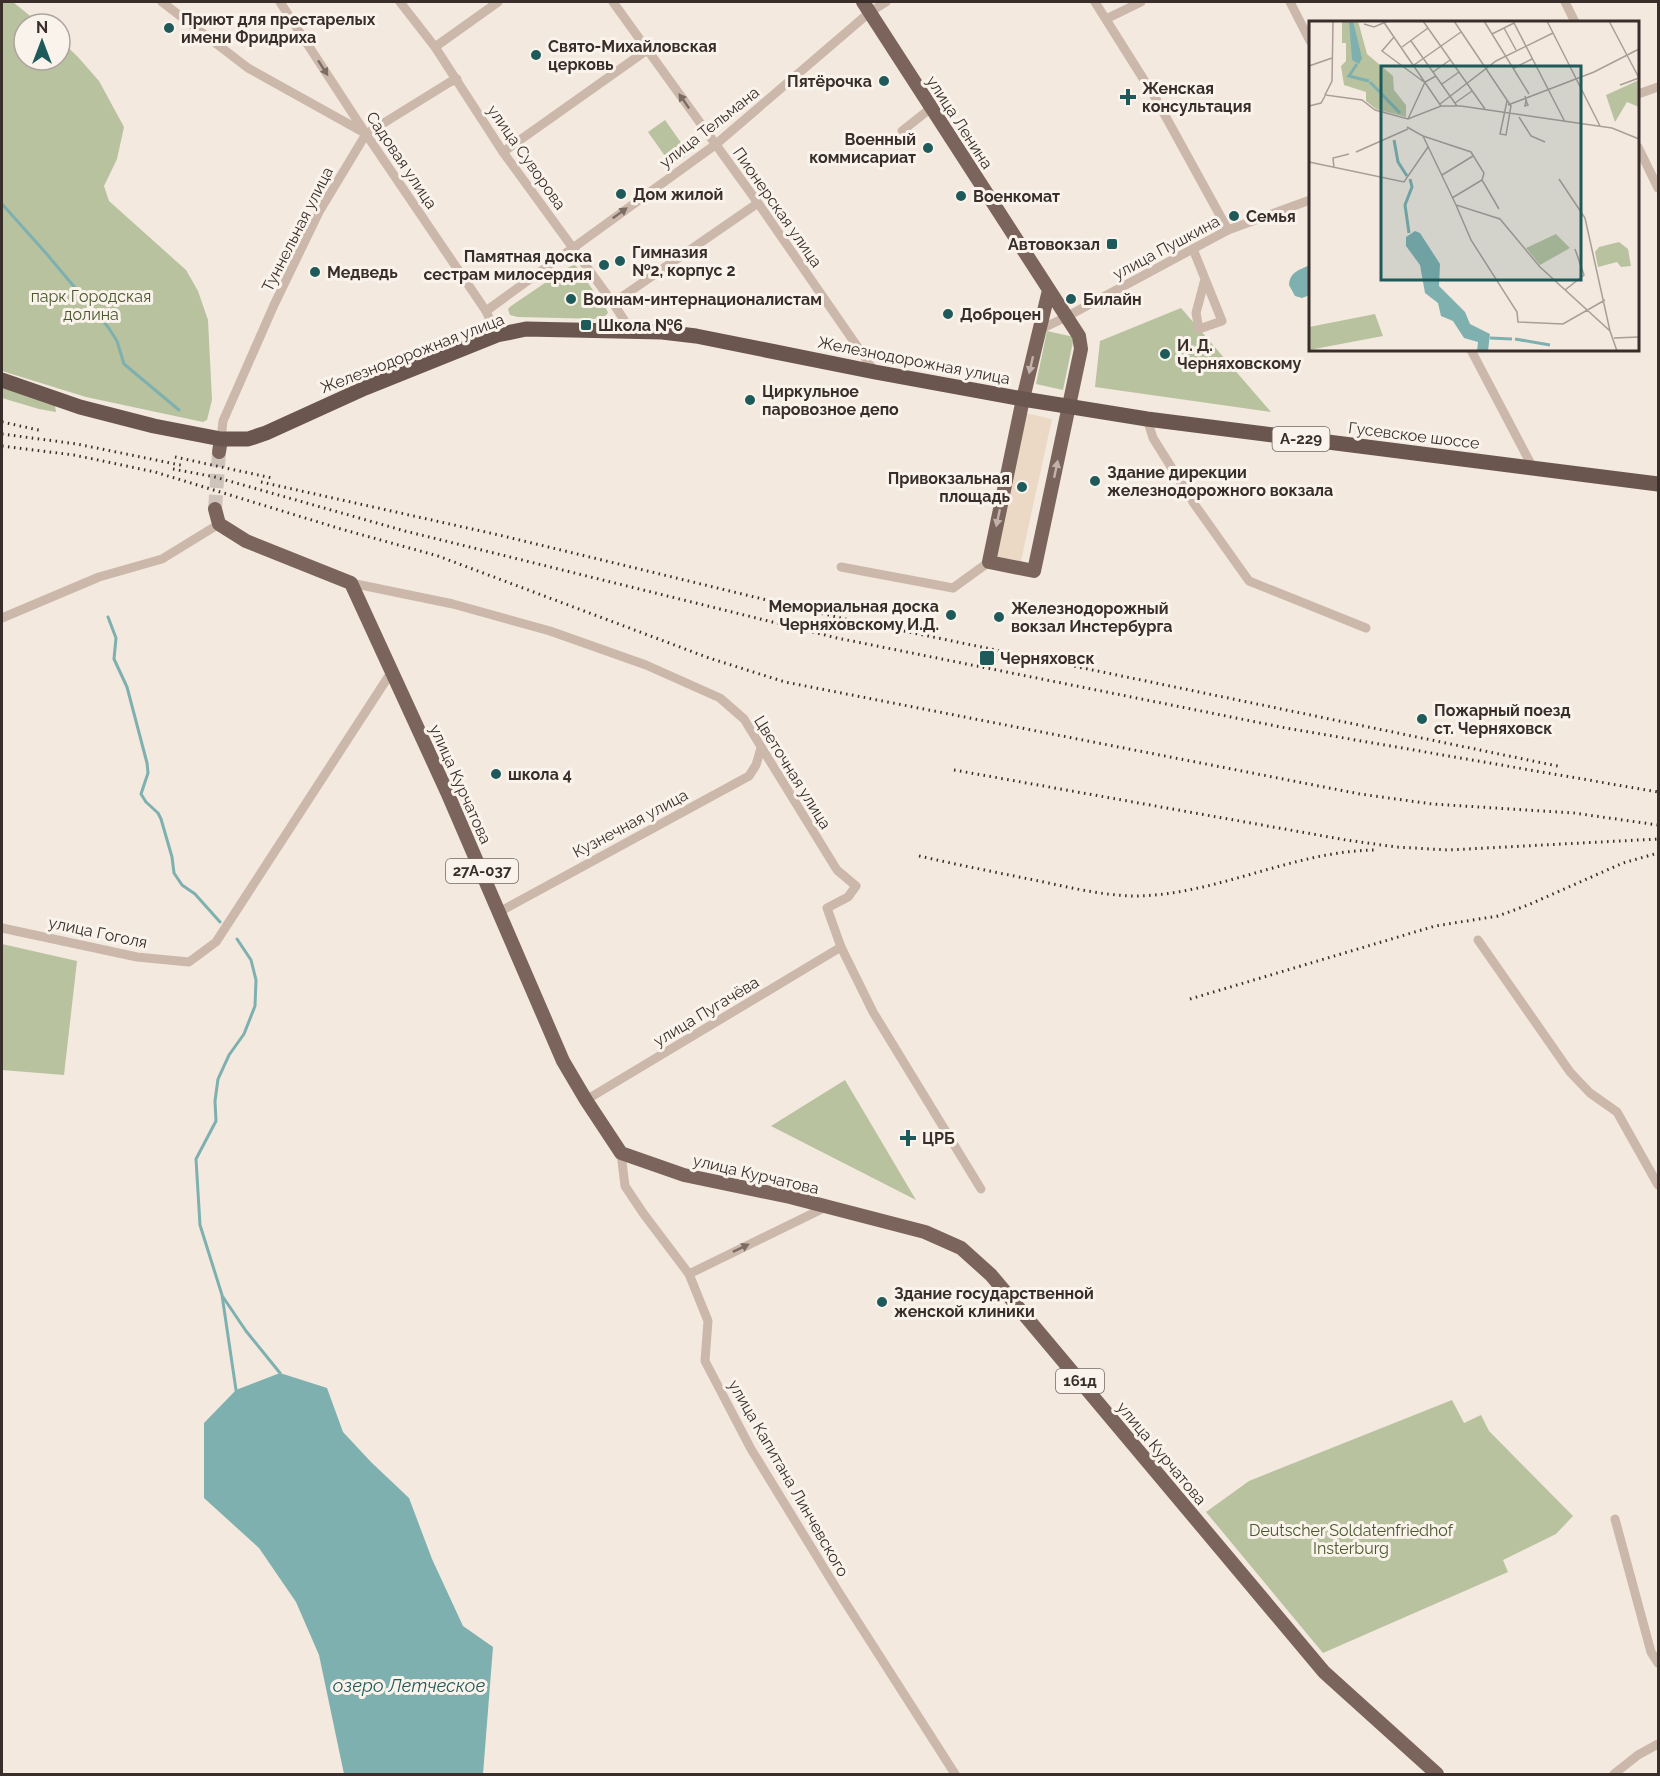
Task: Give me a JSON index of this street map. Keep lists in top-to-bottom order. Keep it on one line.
{"streets":{"highway":["Железнодорожная улица","Гусевское шоссе","А-229"],"main road":["улица Ленина","улица Курчатова","27А-037","161д"],"street":["улица Тельмана","улица Суворова","Садовая улица","Пионерская улица","Туннельная улица","улица Пушкина","Цветочная улица","Кузнечная улица","улица Гоголя","улица Пугачёва","улица Капитана Линчевского"]},"crossings":[["улица Ленина","улица Тельмана"],["улица Ленина","улица Пушкина"],["улица Ленина","Гусевское шоссе"],["улица Тельмана","улица Суворова"],["улица Тельмана","Садовая улица"],["улица Тельмана","Пионерская улица"],["улица Суворова","Туннельная улица"],["улица Суворова","Железнодорожная улица"],["Садовая улица","Туннельная улица"],["Садовая улица","Железнодорожная улица"],["Пионерская улица","Железнодорожная улица"],["Туннельная улица","Железнодорожная улица"],["Железнодорожная улица","Гусевское шоссе"],["Цветочная улица","улица Курчатова"],["Цветочная улица","Кузнечная улица"],["Цветочная улица","улица Пугачёва"],["улица Курчатова","Кузнечная улица"],["улица Курчатова","улица Гоголя"],["улица Курчатова","улица Пугачёва"],["улица Курчатова","улица Капитана Линчевского"]],"water":["озеро Летческое"],"parks":["парк Городская долина","Deutscher Soldatenfriedhof Insterburg"],"places":{"other":["Приют для престарелых имени Фридриха","Свято-Михайловская церковь","Пятёрочка","Военный коммисариат","Дом жилой","Военкомат","Семья","Гимназия №2, корпус 2","Памятная доска сестрам милосердия","Медведь","Воинам-интернационалистам","Билайн","Доброцен","И. Д. Черняховскому","Циркульное паровозное депо","Здание дирекции железнодорожного вокзала","Привокзальная площадь","Мемориальная доска Черняховскому И.Д.","Железнодорожный вокзал Инстербурга","Пожарный поезд ст. Черняховск","школа 4","Здание государственной женской клиники"],"health":["Женская консультация","ЦРБ"],"transit":["Автовокзал","Школа №6","Черняховск"]},"north":"top"}
